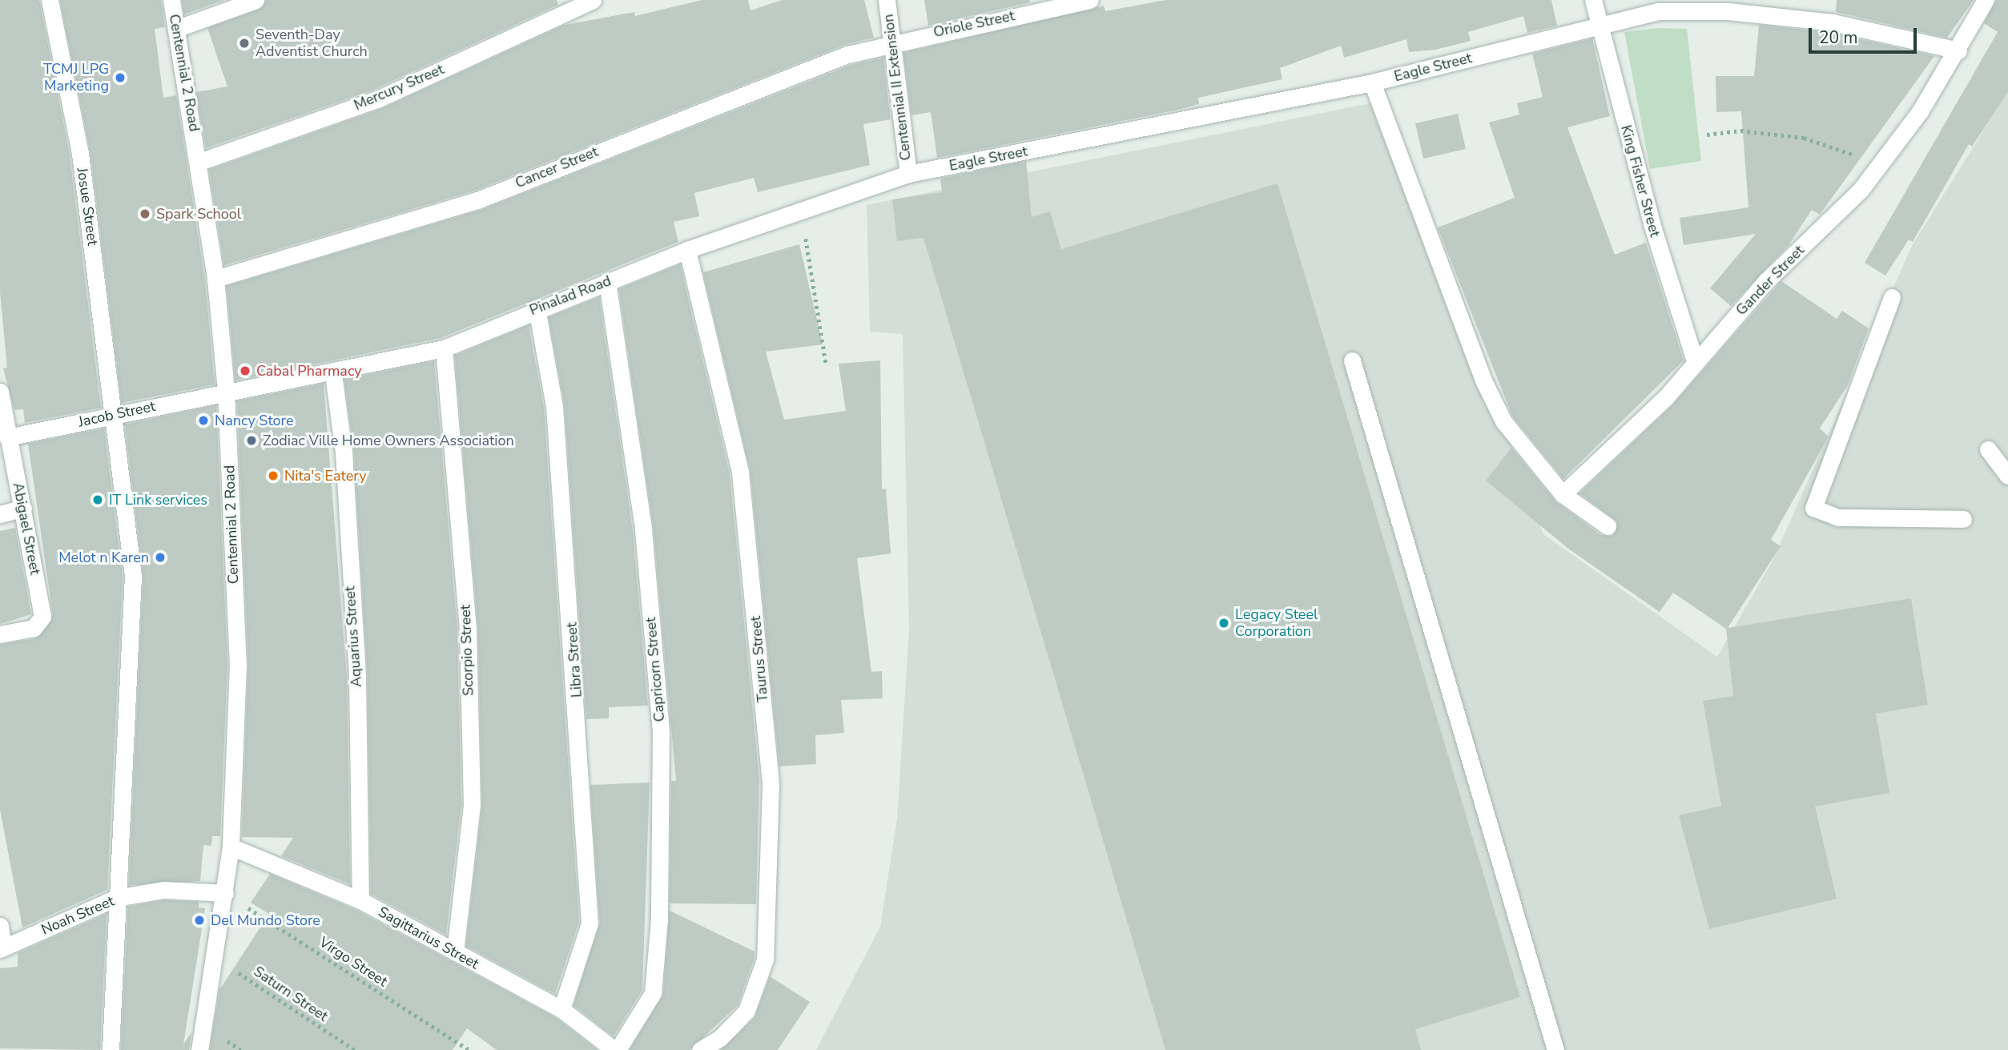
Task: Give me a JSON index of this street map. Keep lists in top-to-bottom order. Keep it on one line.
{"streets":{"street":["Oriole Street","Eagle Street","Centennial 2 Road","Mercury Street","Centennial II Extension","Cancer Street","King Fisher Street","Josue Street","Gander Street","Pinalad Road","Jacob Street","Abigael Street","Aquarius Street","Scorpio Street","Taurus Street","Libra Street","Capricorn Street","Noah Street","Sagittarius Street"],"path":["Virgo Street","Saturn Street"]},"crossings":[["Oriole Street","Centennial II Extension"],["Oriole Street","Cancer Street"],["Eagle Street","Centennial II Extension"],["Eagle Street","King Fisher Street"],["Eagle Street","Gander Street"],["Eagle Street","Pinalad Road"],["Centennial 2 Road","Mercury Street"],["Centennial 2 Road","Cancer Street"],["Centennial 2 Road","Pinalad Road"],["Centennial 2 Road","Jacob Street"],["Centennial 2 Road","Noah Street"],["Centennial 2 Road","Sagittarius Street"],["Centennial 2 Road","Virgo Street"],["Centennial 2 Road","Saturn Street"],["Centennial II Extension","Cancer Street"],["Centennial II Extension","Pinalad Road"],["King Fisher Street","Gander Street"],["Josue Street","Jacob Street"],["Josue Street","Noah Street"],["Pinalad Road","Jacob Street"],["Pinalad Road","Aquarius Street"],["Pinalad Road","Scorpio Street"],["Pinalad Road","Taurus Street"],["Pinalad Road","Libra Street"],["Pinalad Road","Capricorn Street"],["Jacob Street","Abigael Street"],["Aquarius Street","Sagittarius Street"],["Scorpio Street","Sagittarius Street"],["Libra Street","Sagittarius Street"],["Capricorn Street","Sagittarius Street"],["Noah Street","Virgo Street"]],"places":["Seventh-Day Adventist Church","TCMJ LPG Marketing","Spark School","Cabal Pharmacy","Nancy Store","Zodiac Ville Home Owners Association","Nita's Eatery","IT Link services","Melot n Karen","Legacy Steel Corporation","Del Mundo Store"],"scale_bar":"20 m"}
